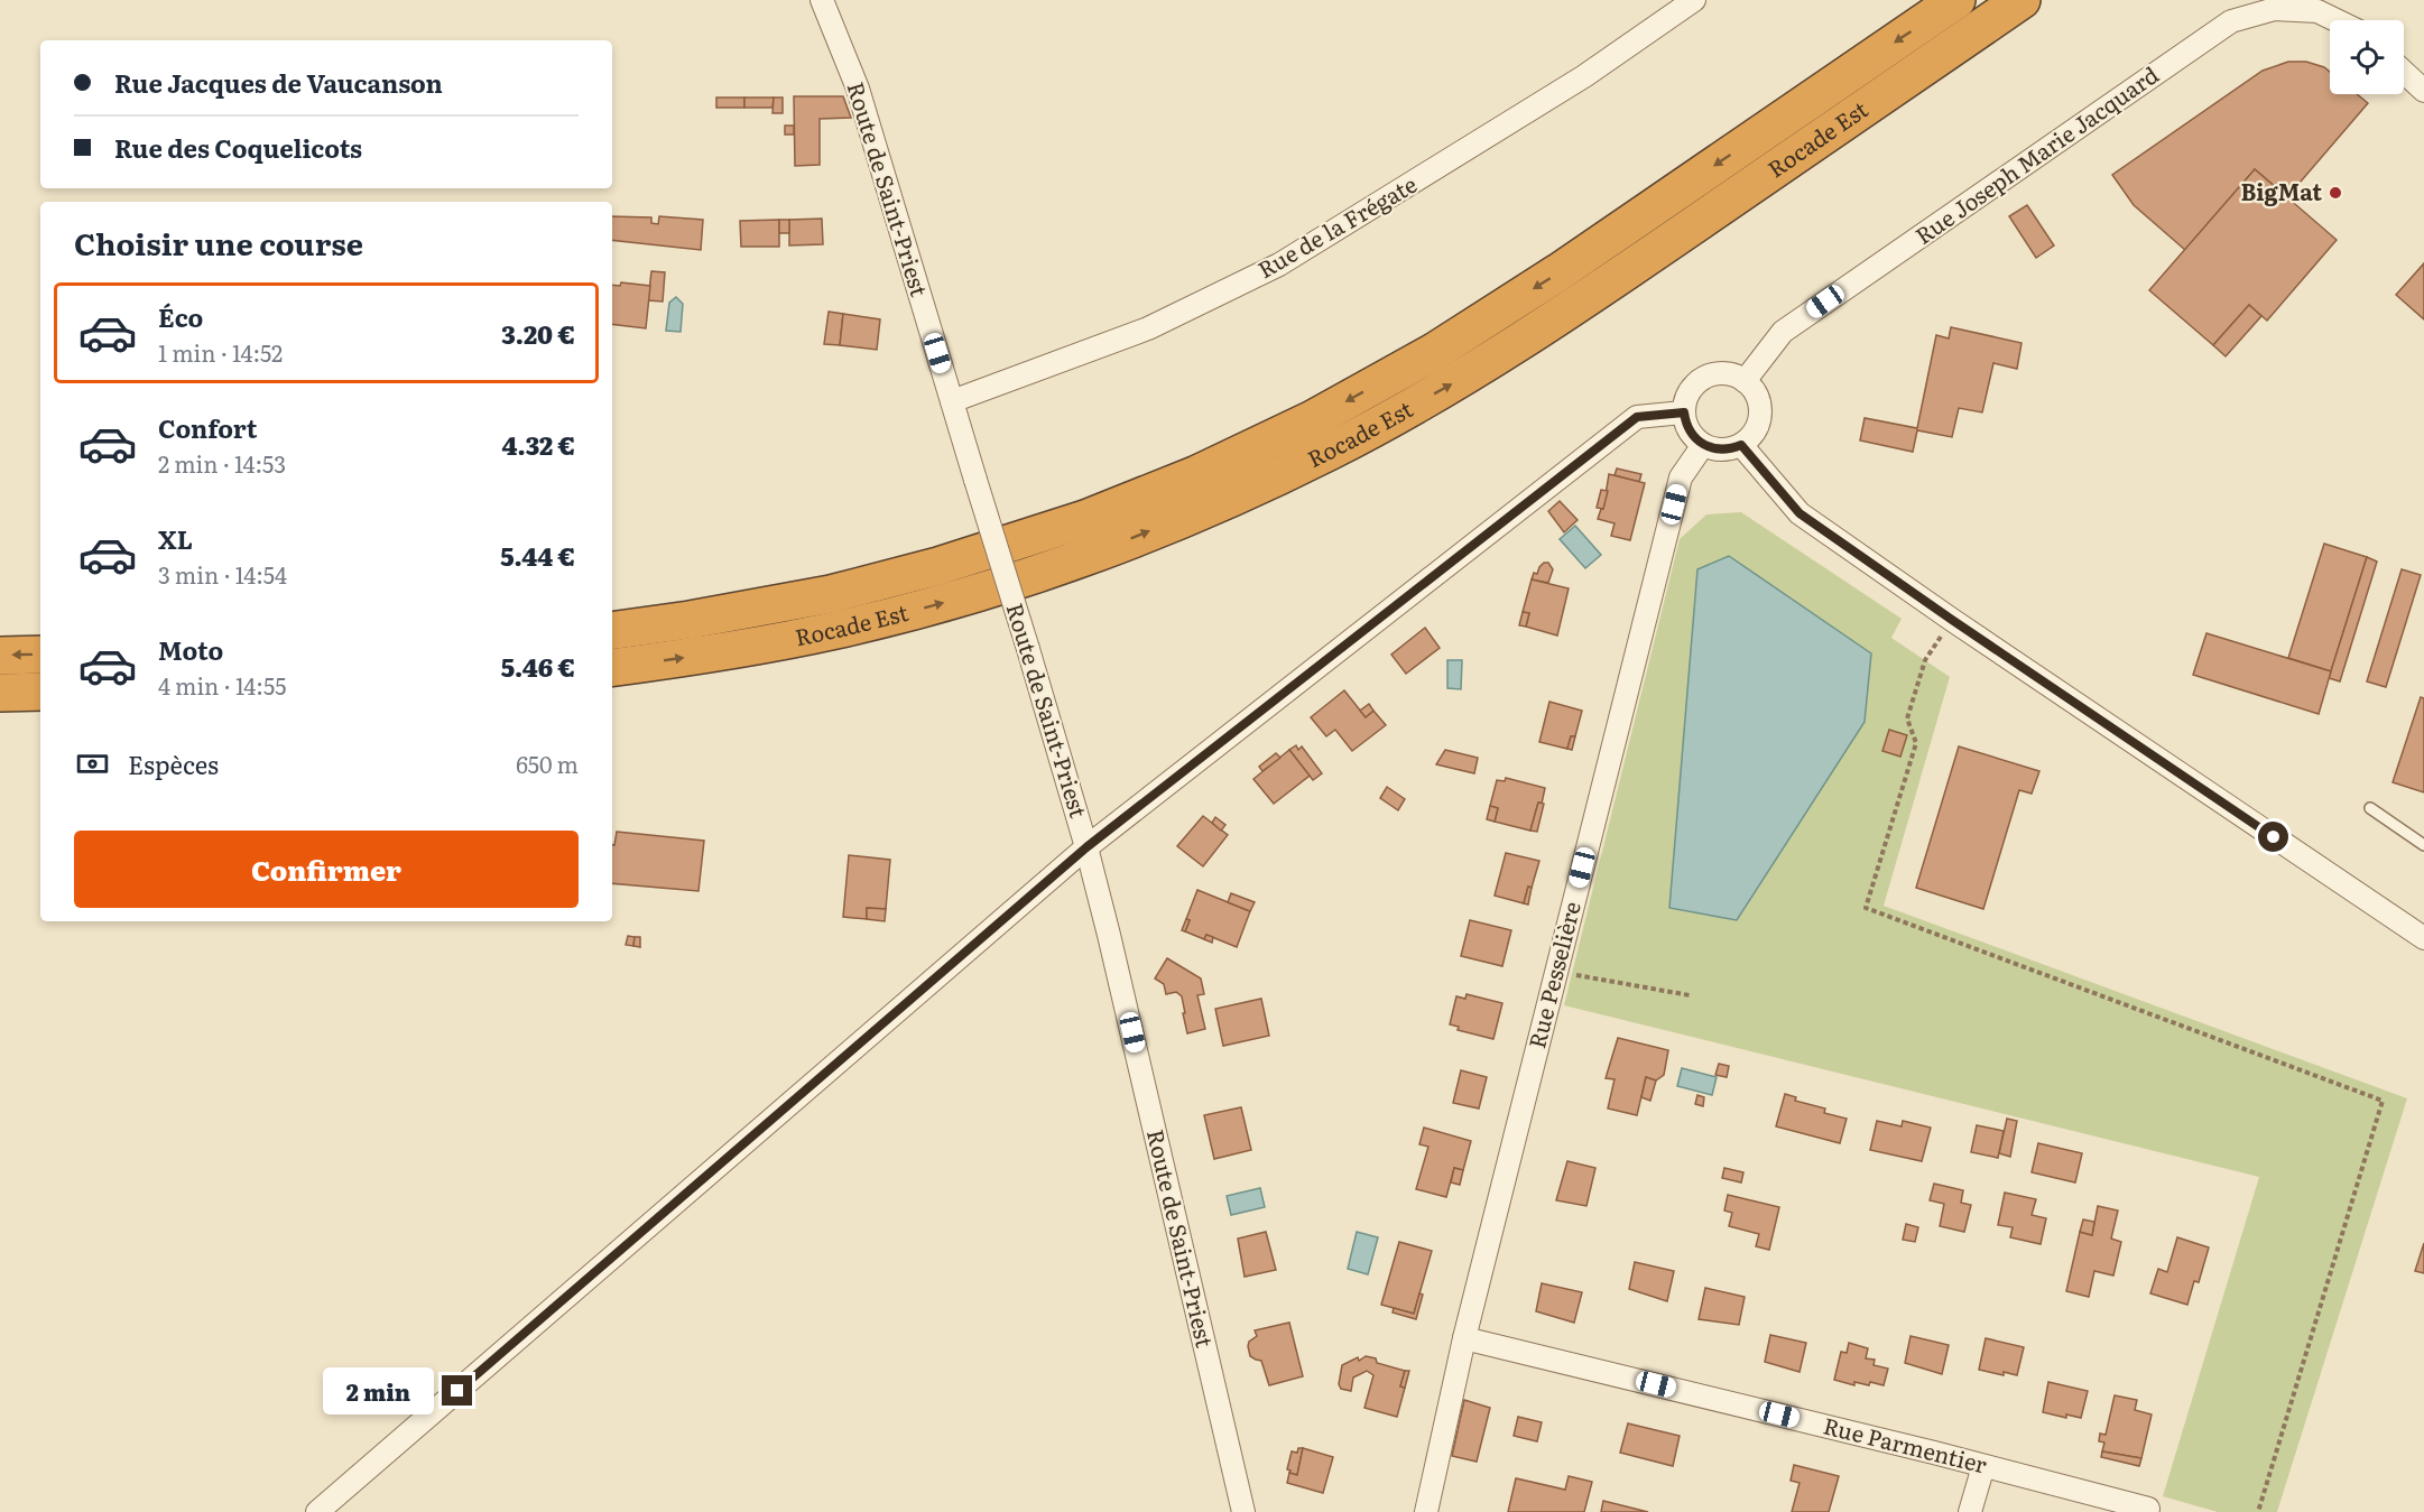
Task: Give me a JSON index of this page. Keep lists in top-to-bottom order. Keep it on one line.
{"streets":{"highway":["Rocade Est"],"street":["Rue Joseph Marie Jacquard","Route de Saint-Priest","Rue de la Frégate","Rue Pesselière","Rue Parmentier"]},"crossings":[["Rue Joseph Marie Jacquard","Rue Pesselière"],["Route de Saint-Priest","Rue de la Frégate"],["Rue Pesselière","Rue Parmentier"]],"places":["BigMat"],"page":{"banner":["Rue Jacques de Vaucanson","Rue des Coquelicots"],"heading":"Choisir une course","list":[{"name":"Éco","note":"1 min · 14:52","value":"3.20 €"},{"name":"Confort","note":"2 min · 14:53","value":"4.32 €"},{"name":"XL","note":"3 min · 14:54","value":"5.44 €"},{"name":"Moto","note":"4 min · 14:55","value":"5.46 €"}],"pay":["Espèces","650 m"],"buttons":"Confirmer","bubble":"2 min"}}
